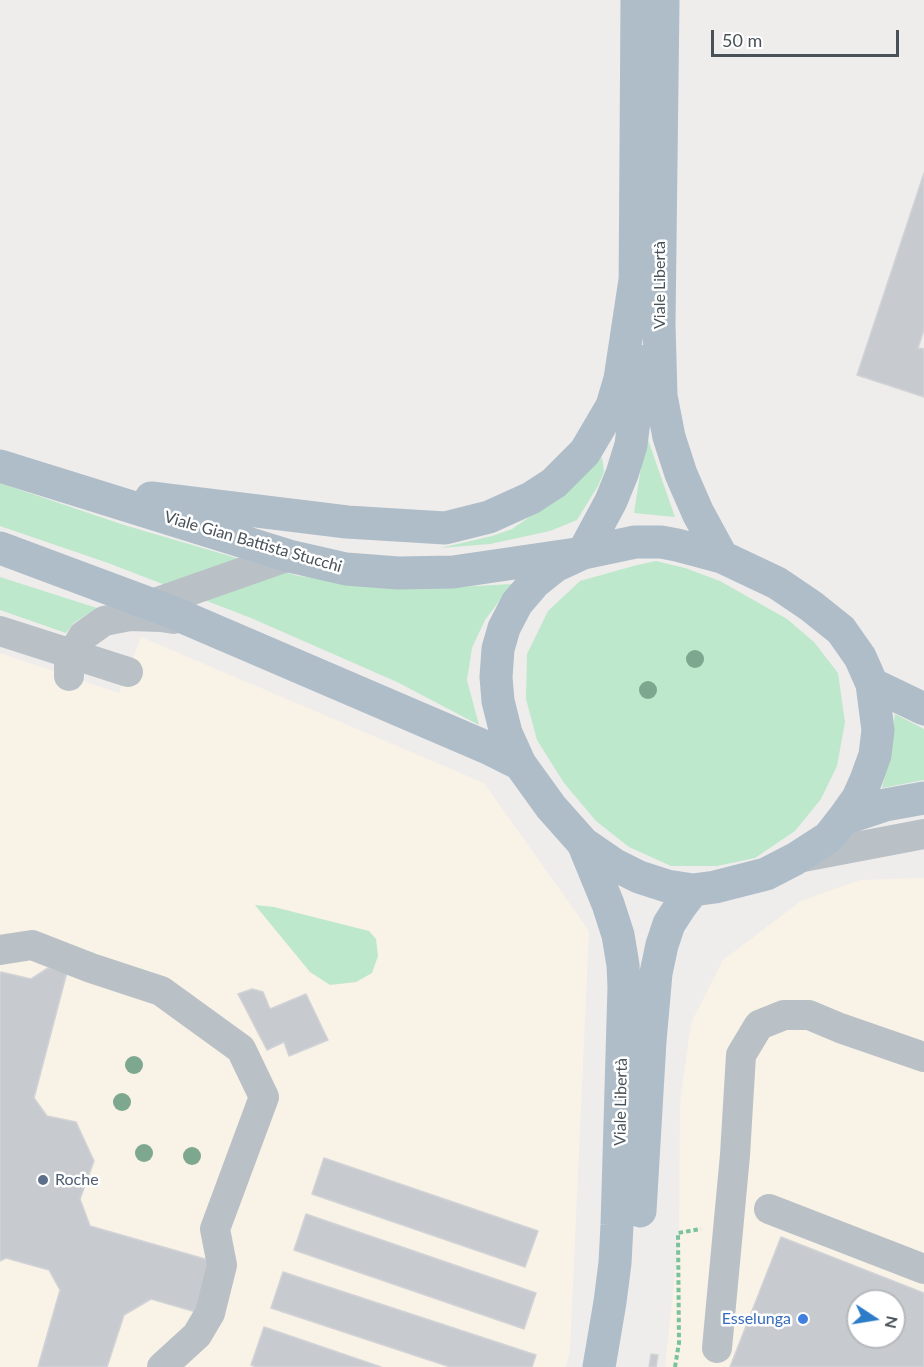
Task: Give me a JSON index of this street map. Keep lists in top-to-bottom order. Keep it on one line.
{"streets":{"main road":["Viale Libertà","Viale Gian Battista Stucchi"]},"crossings":[["Viale Libertà","Viale Gian Battista Stucchi"]],"places":["Roche","Esselunga"],"scale_bar":"50 m","north":"right"}
